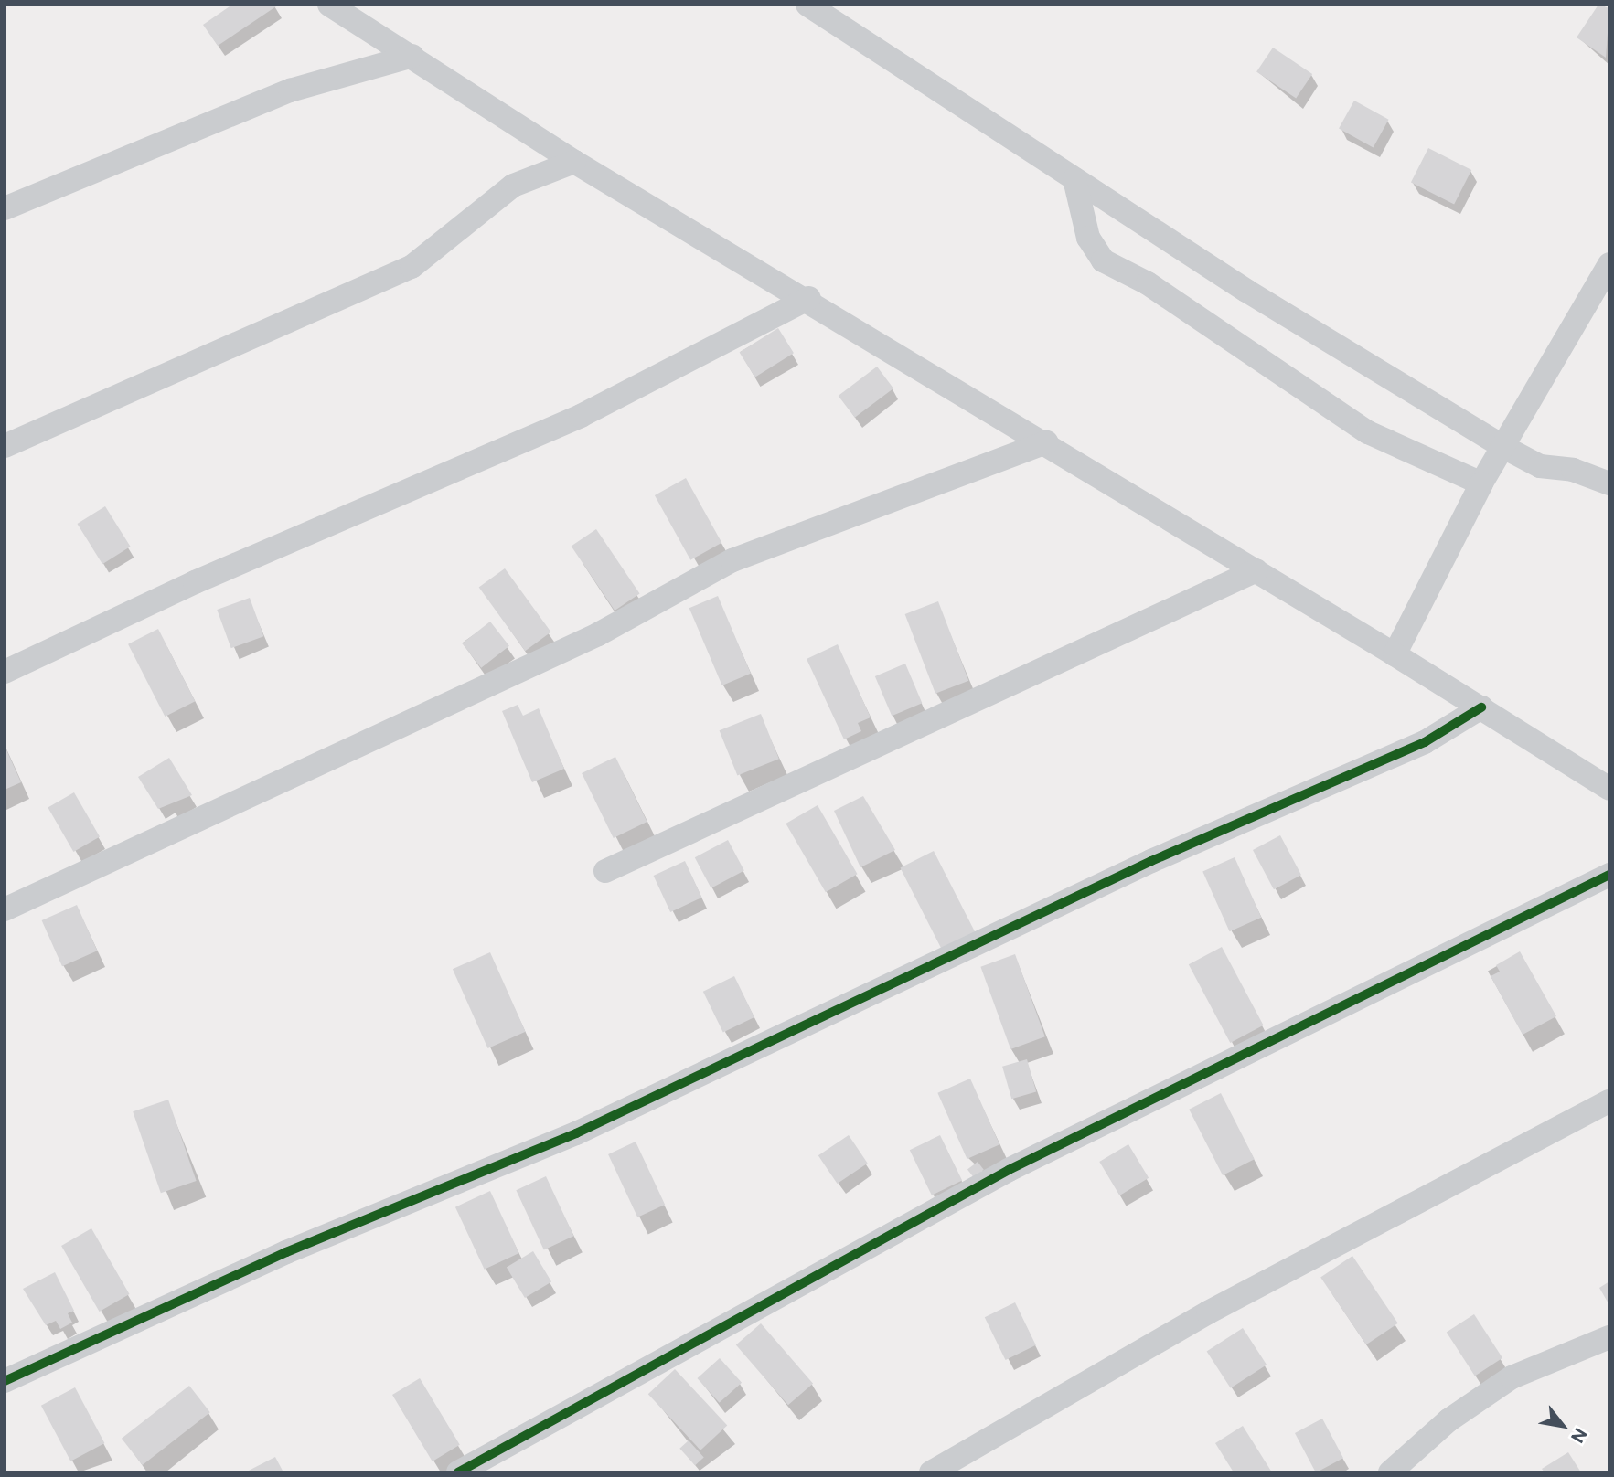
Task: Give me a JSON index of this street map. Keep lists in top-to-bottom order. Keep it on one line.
{"north":"bottom right"}
